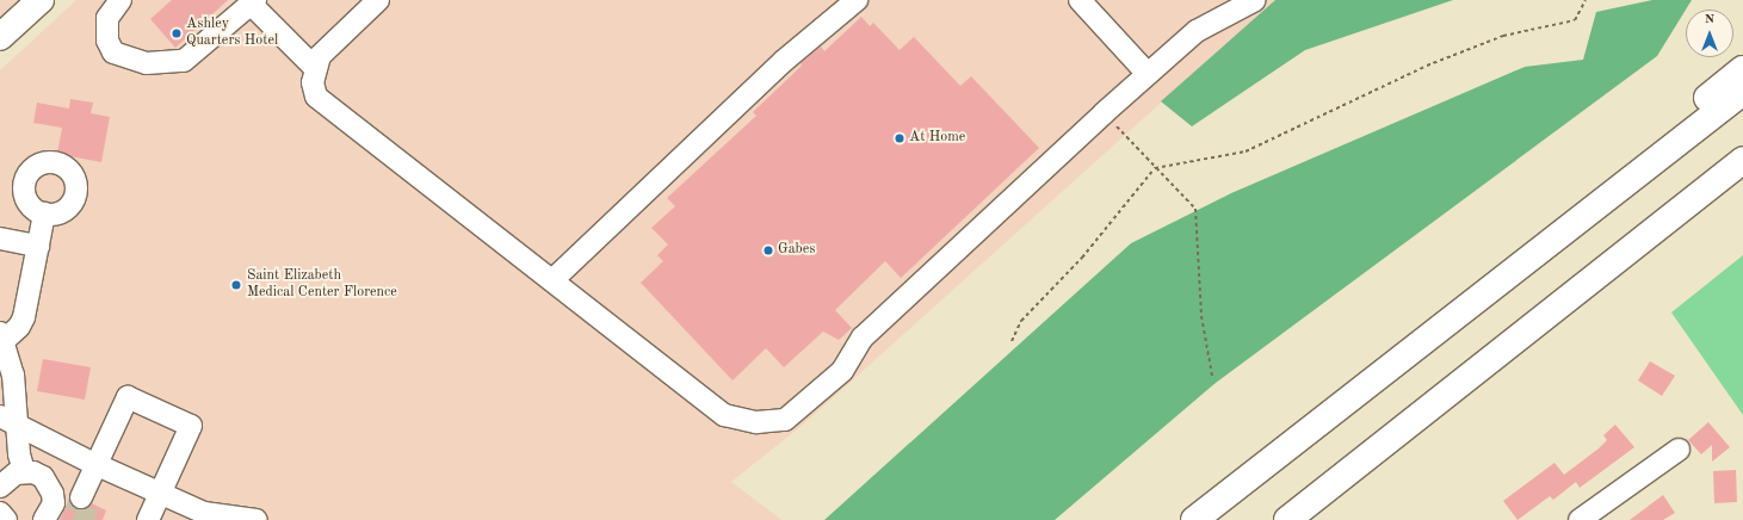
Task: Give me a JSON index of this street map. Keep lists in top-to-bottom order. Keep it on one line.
{"places":["Ashley Quarters Hotel","At Home","Gabes","Saint Elizabeth Medical Center Florence"],"north":"top"}
